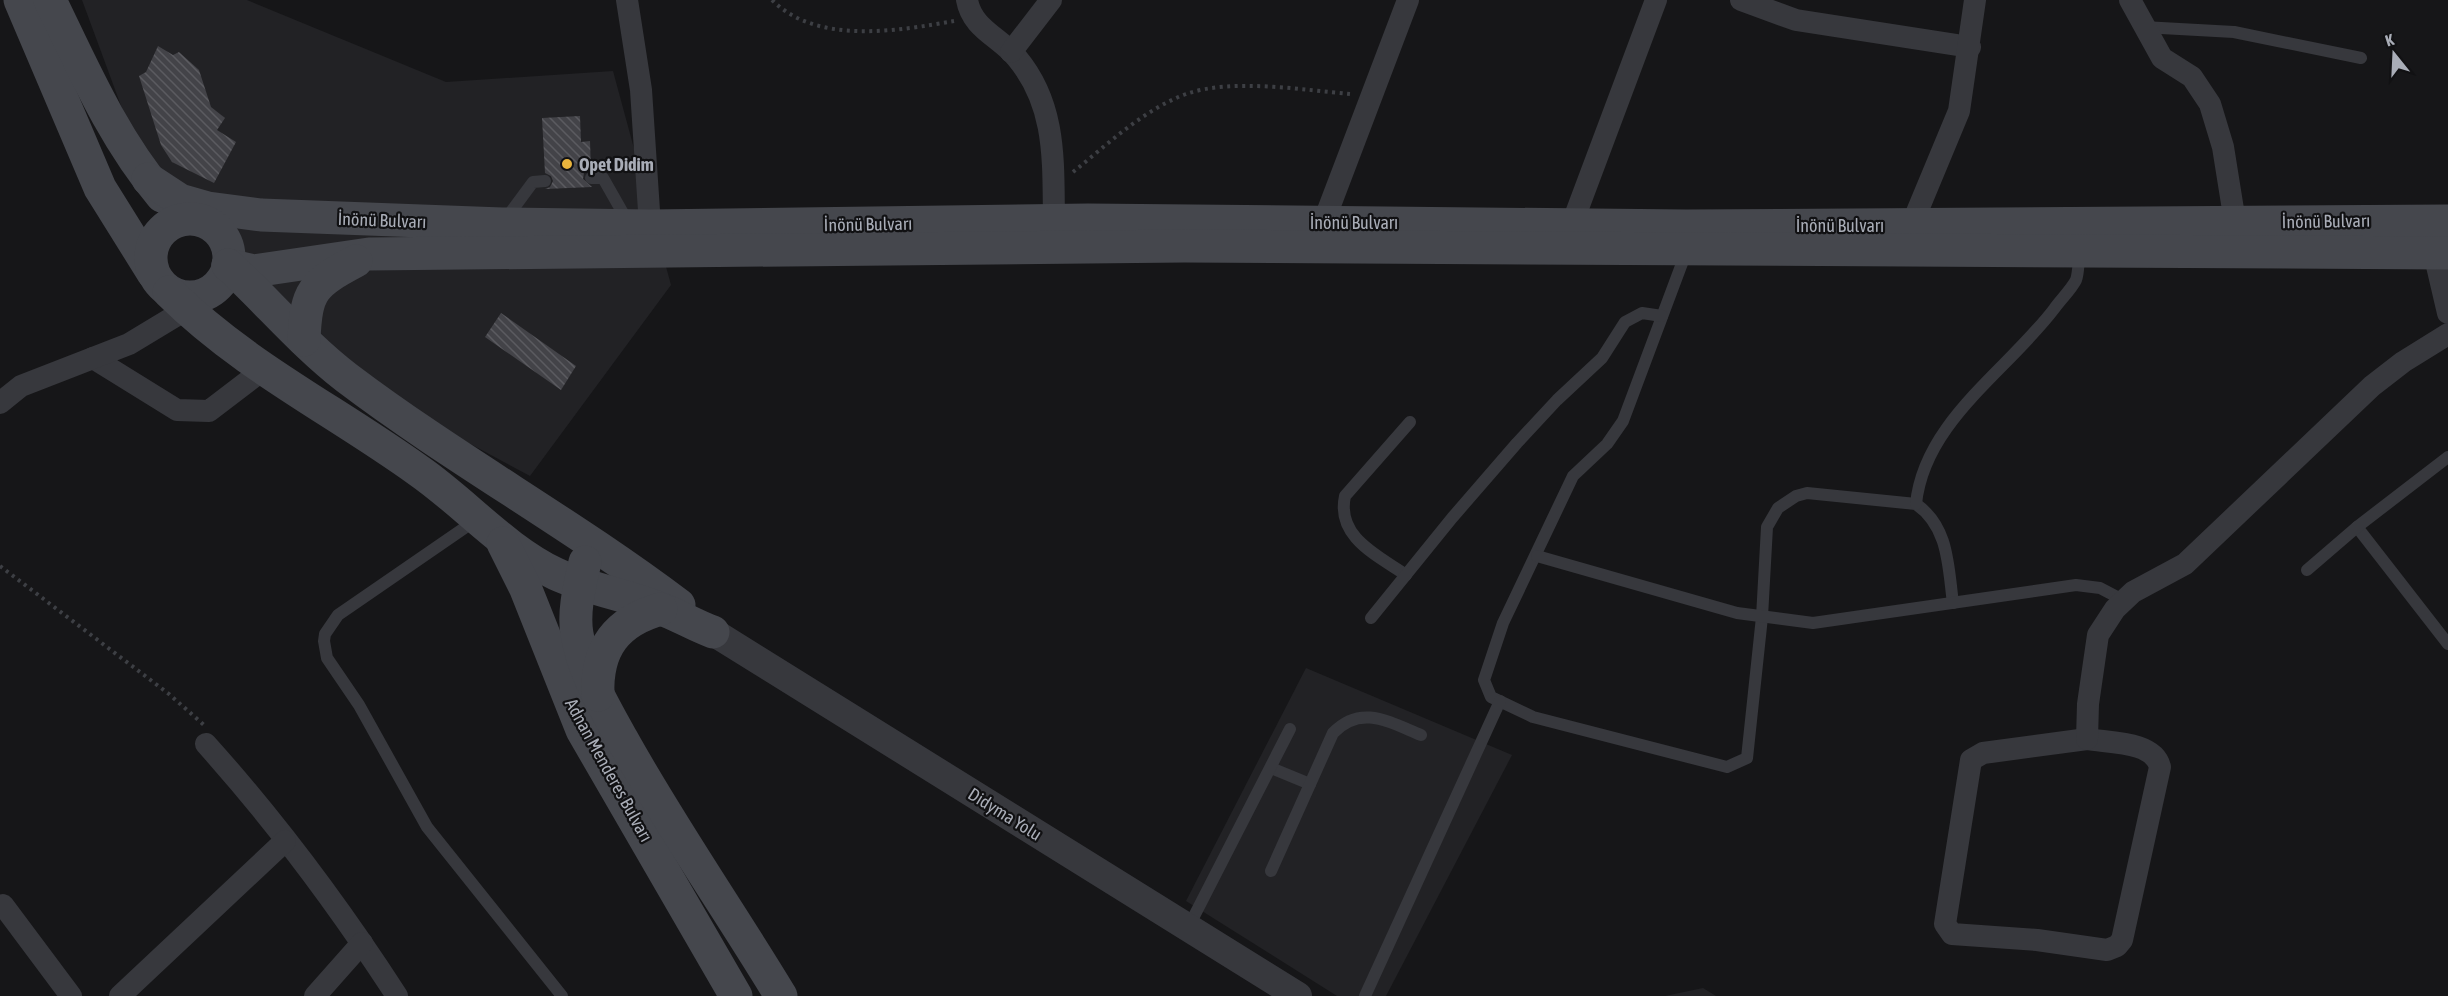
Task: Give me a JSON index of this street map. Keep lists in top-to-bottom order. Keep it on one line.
{"streets":{"main road":["İnönü Bulvarı","Adnan Menderes Bulvarı"],"street":["Didyma Yolu"]},"places":["Opet Didim"],"north":"top"}
